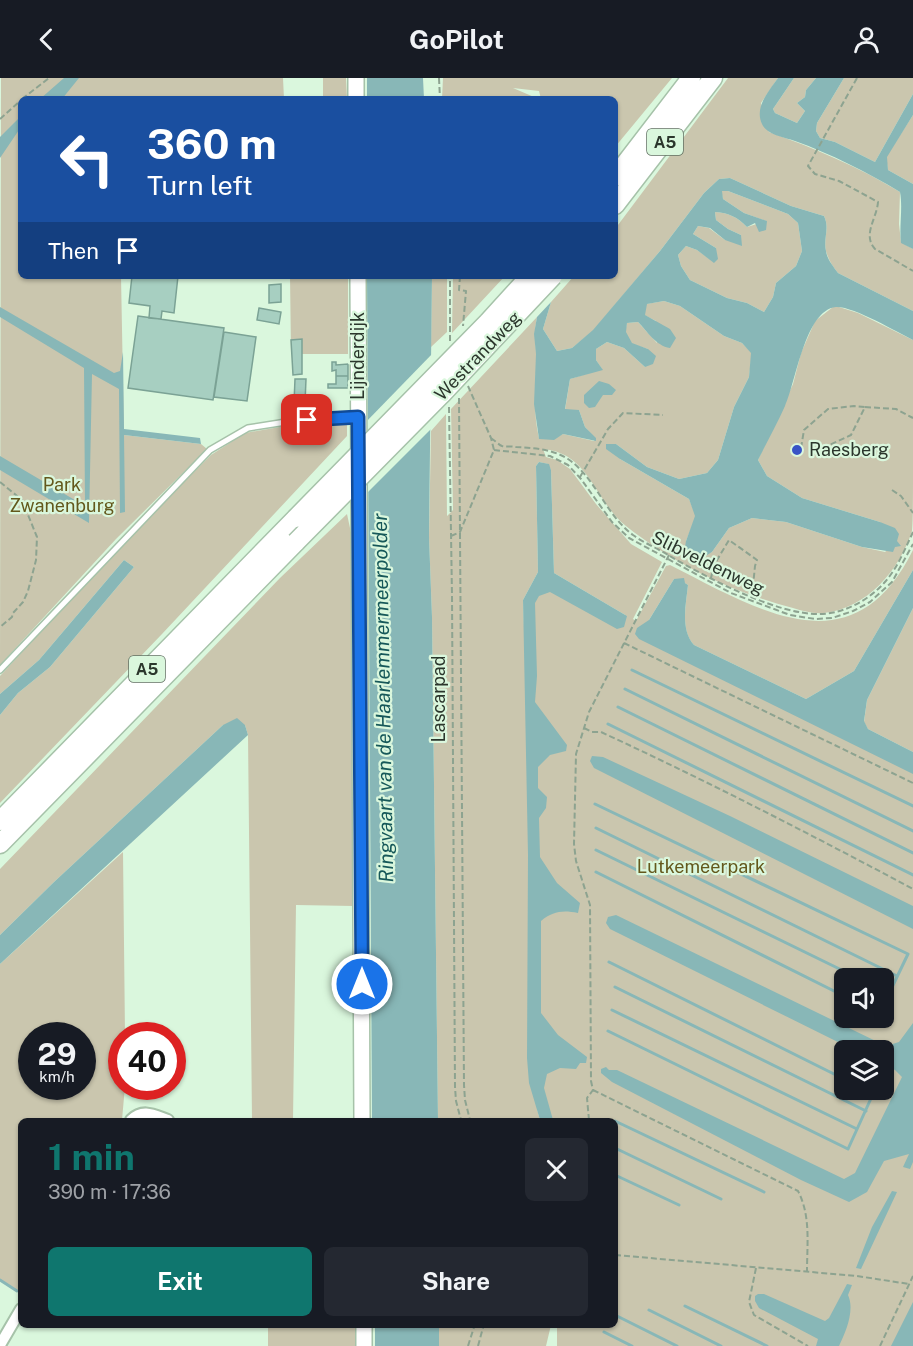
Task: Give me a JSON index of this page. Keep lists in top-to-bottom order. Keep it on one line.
{"streets":{"highway":["A5","Westrandweg"],"street":["Lijnderdijk"],"path":["Slibveldenweg","Lascarpad"]},"water":["Ringvaart van de Haarlemmermeerpolder"],"parks":["Park Zwanenburg","Lutkemeerpark"],"places":["Raesberg"],"page":{"header":"GoPilot","turn":["360 m","Turn left"],"then":"Then","speed":"29 km/h","limit":"40","heading":["1 min","390 m · 17:36"],"buttons":["Exit","Share"]}}
